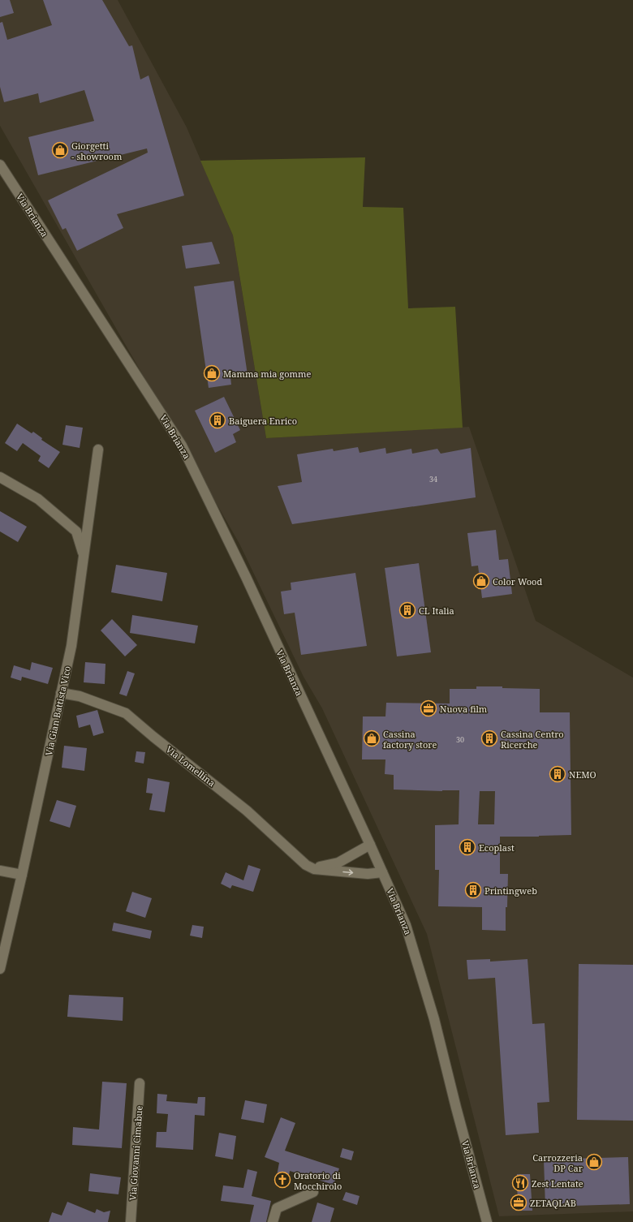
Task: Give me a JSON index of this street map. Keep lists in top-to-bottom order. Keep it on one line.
{"streets":{"street":["Via Brianza","Via Gian Battista Vico","Via Lomellina","Via Giovanni Cimabue"]},"crossings":[["Via Brianza","Via Lomellina"],["Via Gian Battista Vico","Via Lomellina"]],"places":{"shop":["Giorgetti - showroom","Mamma mia gomme","Color Wood","Cassina factory store","Carrozzeria DP Car"],"building":["Baiguera Enrico","CL Italia","Cassina Centro Ricerche","NEMO","Ecoplast","Printingweb"],"office":["Nuova film","ZETAQLAB"],"church":["Oratorio di Mocchirolo"],"restaurant":["Zest Lentate"]},"house_numbers":["34","30"]}
